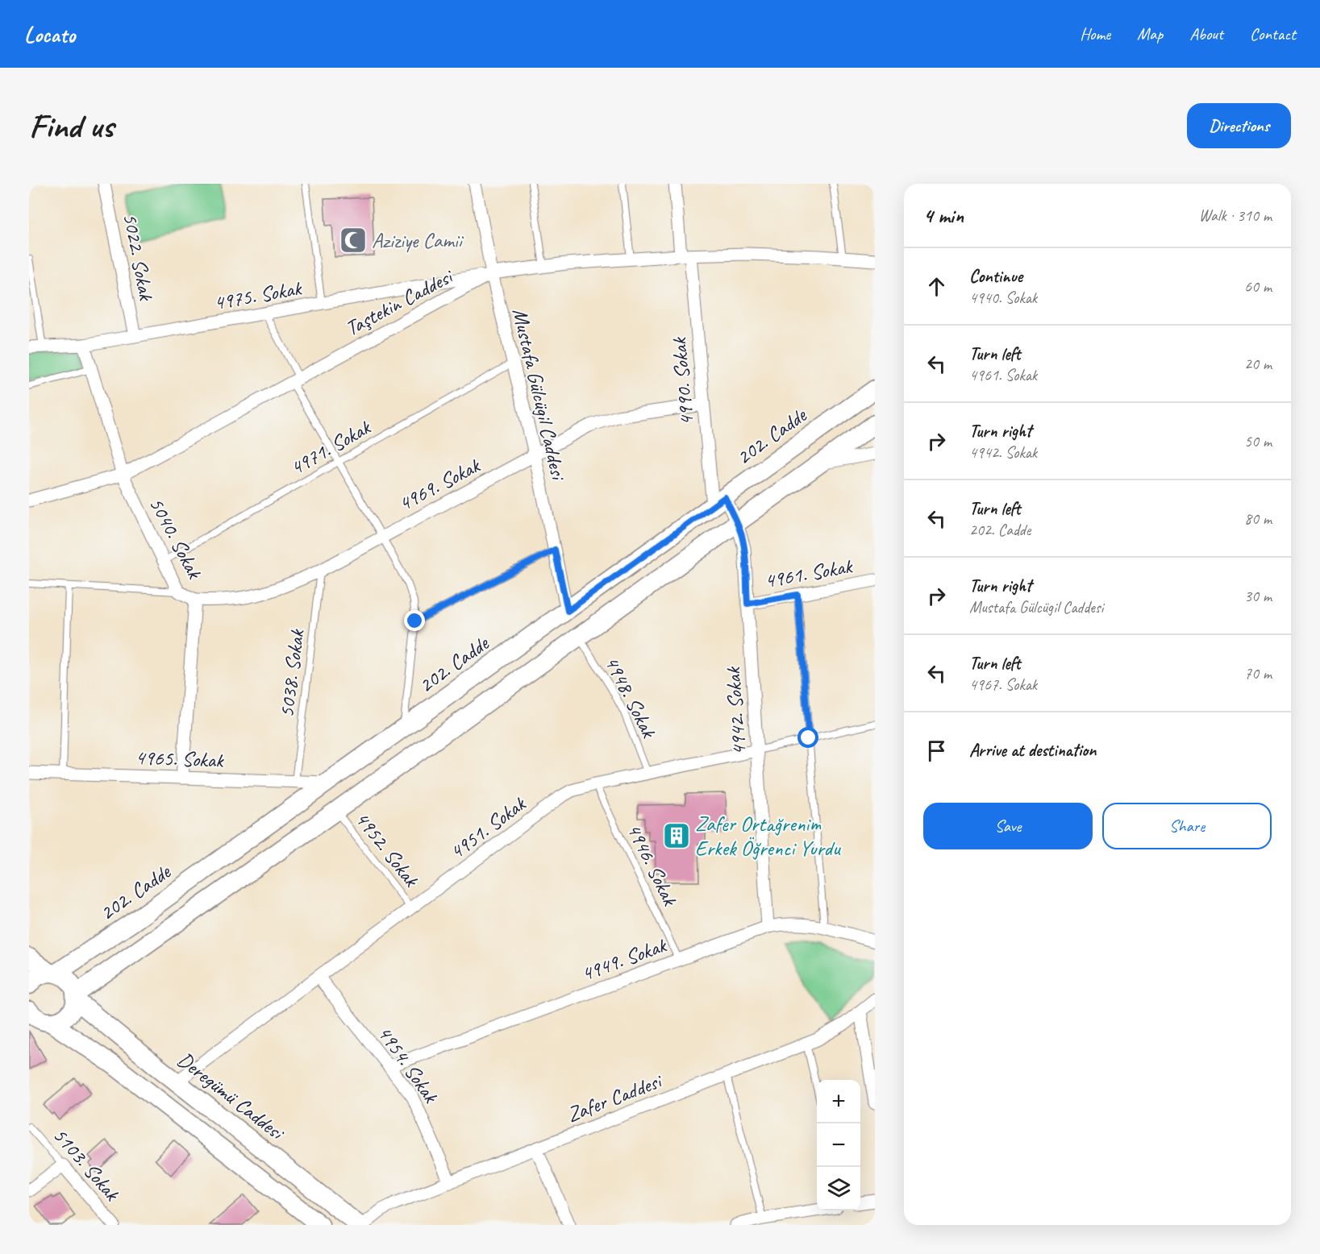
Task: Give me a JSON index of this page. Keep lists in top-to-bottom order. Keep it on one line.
{"streets":{"main road":["202. Cadde","Deregümü Caddesi"],"street":["5022. Sokak","4975. Sokak","Taştekin Caddesi","4990. Sokak","Mustafa Gülcügil Caddesi","4969. Sokak","5040. Sokak","4961. Sokak","4942. Sokak","4965. Sokak","4951. Sokak","4949. Sokak","4954. Sokak","Zafer Caddesi","5103. Sokak"],"lane":["4971. Sokak","5038. Sokak","4948. Sokak","4952. Sokak","4946. Sokak"]},"crossings":[["5022. Sokak","4975. Sokak"],["4975. Sokak","Taştekin Caddesi"],["4975. Sokak","Mustafa Gülcügil Caddesi"],["4975. Sokak","5040. Sokak"],["Taştekin Caddesi","4990. Sokak"],["Taştekin Caddesi","Mustafa Gülcügil Caddesi"],["Taştekin Caddesi","5040. Sokak"],["4990. Sokak","202. Cadde"],["4990. Sokak","4969. Sokak"],["4990. Sokak","4942. Sokak"],["Mustafa Gülcügil Caddesi","202. Cadde"],["Mustafa Gülcügil Caddesi","4971. Sokak"],["Mustafa Gülcügil Caddesi","4969. Sokak"],["202. Cadde","4942. Sokak"],["202. Cadde","4965. Sokak"],["202. Cadde","Deregümü Caddesi"],["4971. Sokak","5040. Sokak"],["4969. Sokak","5040. Sokak"],["4969. Sokak","5038. Sokak"],["5040. Sokak","4965. Sokak"],["4961. Sokak","4942. Sokak"],["5038. Sokak","4965. Sokak"],["4948. Sokak","4951. Sokak"],["4942. Sokak","4951. Sokak"],["4942. Sokak","4949. Sokak"],["4951. Sokak","4952. Sokak"],["4951. Sokak","4946. Sokak"],["4951. Sokak","4954. Sokak"],["4951. Sokak","Deregümü Caddesi"],["4946. Sokak","4949. Sokak"],["4949. Sokak","4954. Sokak"],["4954. Sokak","Zafer Caddesi"],["Deregümü Caddesi","Zafer Caddesi"]],"places":{"mosque":["Aziziye Camii"],"building":["Zafer Ortağrenim Erkek Öğrenci Yurdu"]},"page":{"header":"Locato","nav":["Home","Map","About","Contact"],"buttons":["Directions",["Save","Share"]],"title":"Find us","heading":["4 min","Walk · 310 m"],"list":[["Continue","4940. Sokak","60 m"],["Turn left","4961. Sokak","20 m"],["Turn right","4942. Sokak","50 m"],["Turn left","202. Cadde","80 m"],["Turn right","Mustafa Gülcügil Caddesi","30 m"],["Turn left","4967. Sokak","70 m"],"Arrive at destination"],"map_buttons":["+","−"]}}
